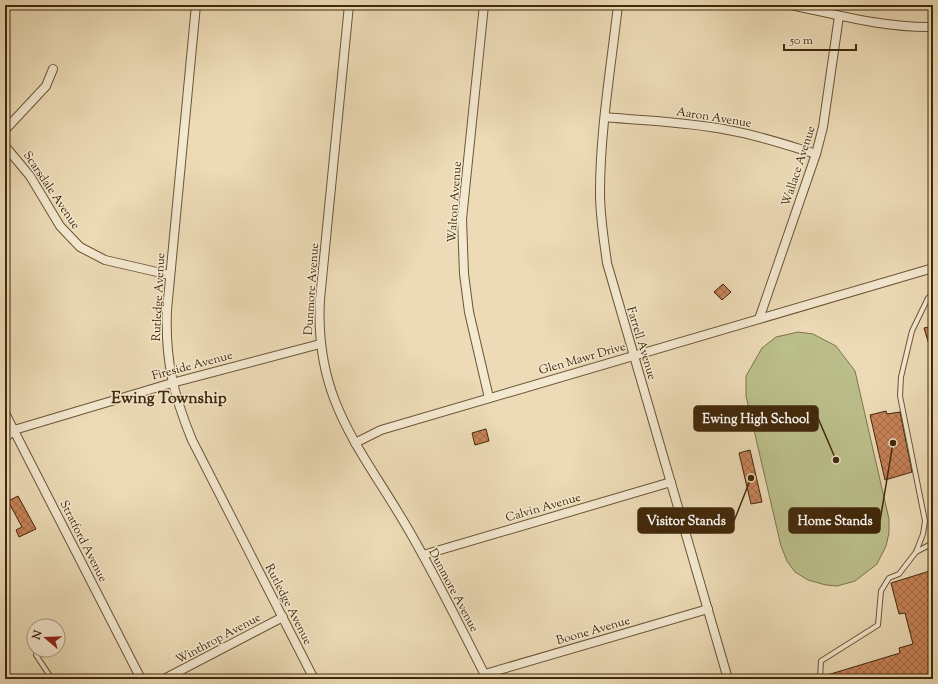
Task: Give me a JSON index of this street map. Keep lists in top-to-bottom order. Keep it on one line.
{"streets":{"street":["Aaron Avenue","Wallace Avenue","Scarsdale Avenue","Walton Avenue","Dunmore Avenue","Rutledge Avenue","Farrell Avenue","Glen Mawr Drive","Fireside Avenue","Calvin Avenue","Stratford Avenue","Boone Avenue","Winthrop Avenue"]},"crossings":[["Aaron Avenue","Wallace Avenue"],["Aaron Avenue","Farrell Avenue"],["Wallace Avenue","Glen Mawr Drive"],["Scarsdale Avenue","Rutledge Avenue"],["Walton Avenue","Glen Mawr Drive"],["Dunmore Avenue","Glen Mawr Drive"],["Dunmore Avenue","Fireside Avenue"],["Dunmore Avenue","Calvin Avenue"],["Dunmore Avenue","Boone Avenue"],["Rutledge Avenue","Fireside Avenue"],["Rutledge Avenue","Winthrop Avenue"],["Farrell Avenue","Glen Mawr Drive"],["Farrell Avenue","Calvin Avenue"],["Farrell Avenue","Boone Avenue"],["Fireside Avenue","Stratford Avenue"]],"districts":["Ewing Township"],"places":["Home Stands","Ewing High School","Visitor Stands"],"scale_bar":"50 m","north":"left"}
